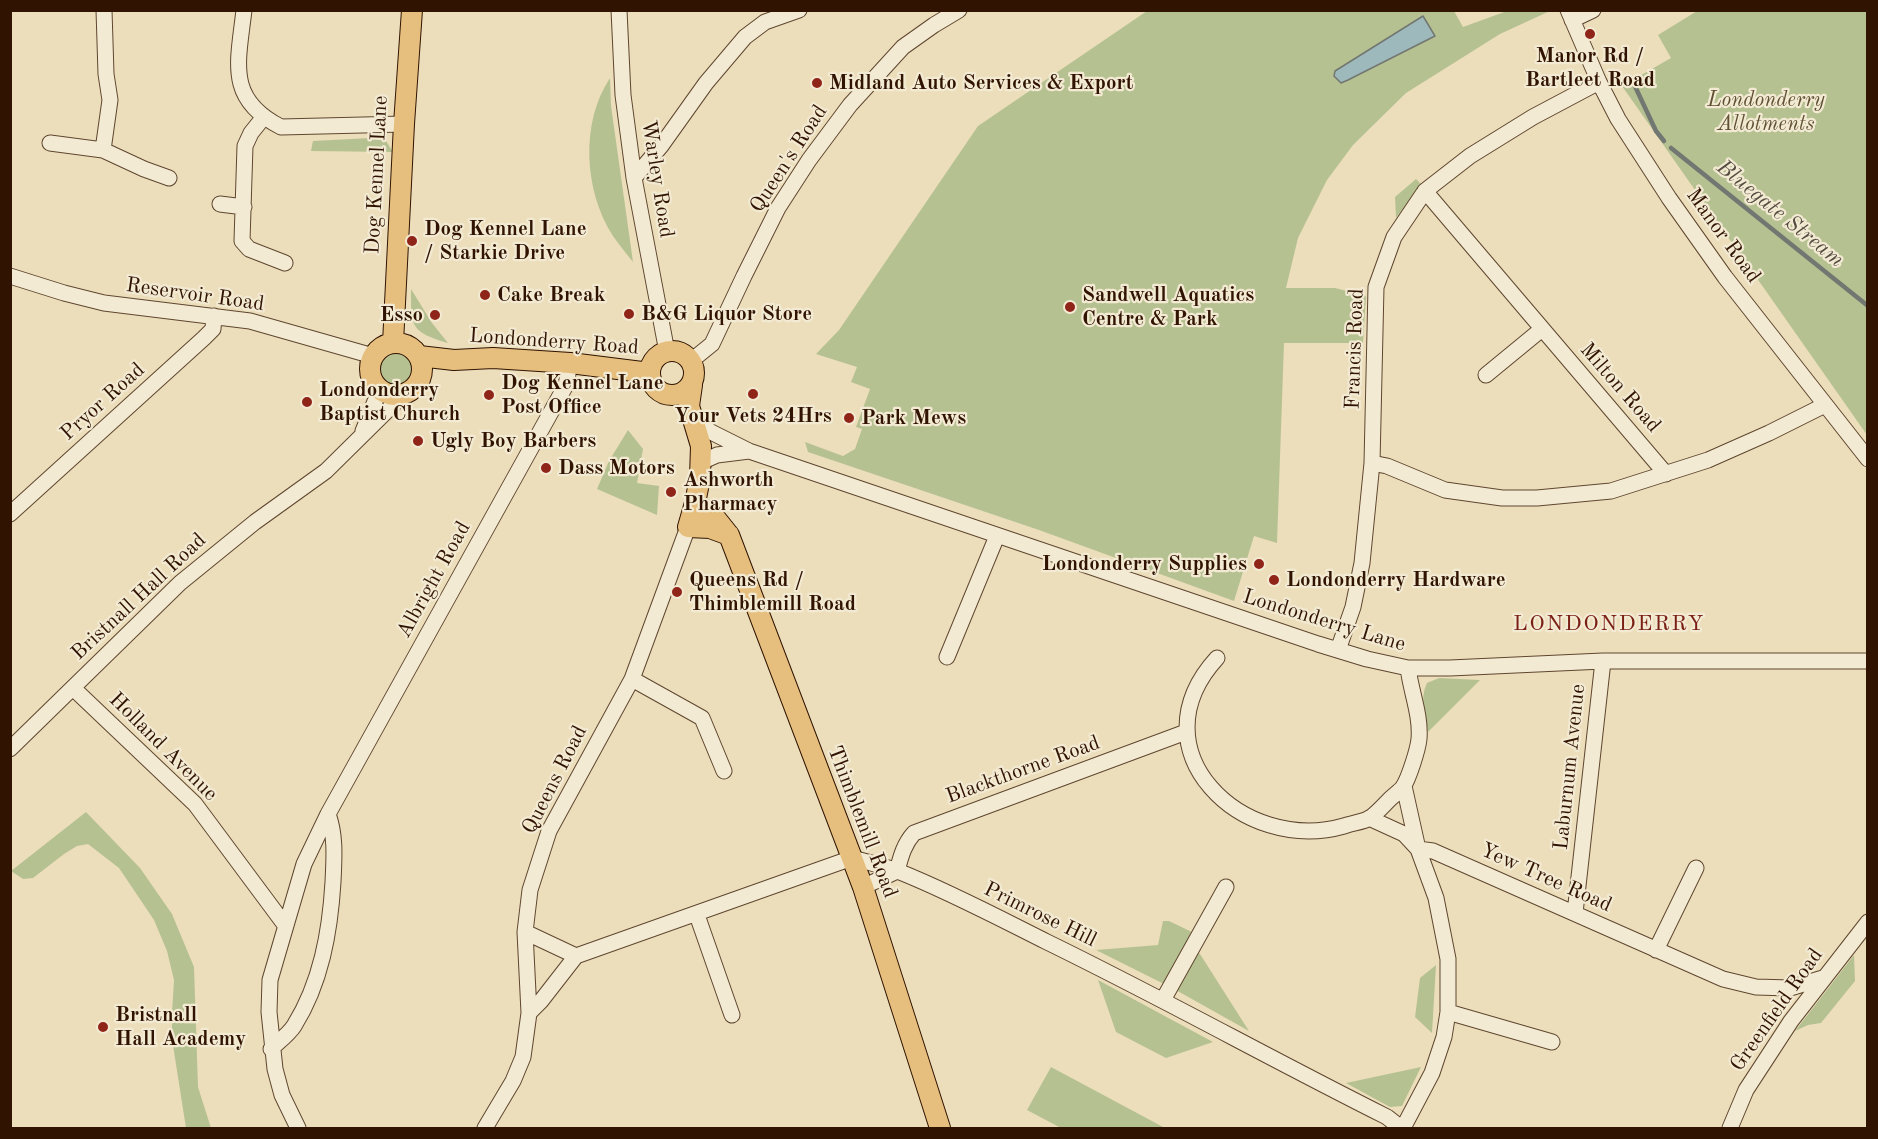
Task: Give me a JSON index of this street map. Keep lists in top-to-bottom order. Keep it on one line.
{"streets":{"main road":["Dog Kennel Lane","Londonderry Road","Thimblemill Road"],"street":["Queen's Road","Warley Road","Manor Road","Reservoir Road","Francis Road","Milton Road","Pryor Road","Albright Road","Bristnall Hall Road","Londonderry Lane","Holland Avenue","Laburnum Avenue","Blackthorne Road","Queens Road","Yew Tree Road","Primrose Hill","Greenfield Road"]},"crossings":[["Queen's Road","Warley Road"],["Queen's Road","Londonderry Road"],["Dog Kennel Lane","Reservoir Road"],["Dog Kennel Lane","Londonderry Road"],["Dog Kennel Lane","Bristnall Hall Road"],["Warley Road","Londonderry Road"],["Manor Road","Francis Road"],["Reservoir Road","Londonderry Road"],["Reservoir Road","Pryor Road"],["Reservoir Road","Bristnall Hall Road"],["Londonderry Road","Albright Road"],["Londonderry Road","Bristnall Hall Road"],["Francis Road","Milton Road"],["Francis Road","Londonderry Lane"],["Albright Road","Holland Avenue"],["Bristnall Hall Road","Holland Avenue"],["Londonderry Lane","Laburnum Avenue"],["Laburnum Avenue","Yew Tree Road"],["Blackthorne Road","Primrose Hill"],["Yew Tree Road","Greenfield Road"]],"districts":["LONDONDERRY"],"water":["Bluegate Stream"],"parks":["Londonderry Allotments"],"places":["Manor Rd / Bartleet Road","Midland Auto Services & Export","Dog Kennel Lane / Starkie Drive","Cake Break","Sandwell Aquatics Centre & Park","B&G Liquor Store","Esso","Your Vets 24Hrs","Dog Kennel Lane Post Office","Londonderry Baptist Church","Park Mews","Ugly Boy Barbers","Dass Motors","Ashworth Pharmacy","Londonderry Supplies","Londonderry Hardware","Queens Rd / Thimblemill Road","Bristnall Hall Academy"]}
